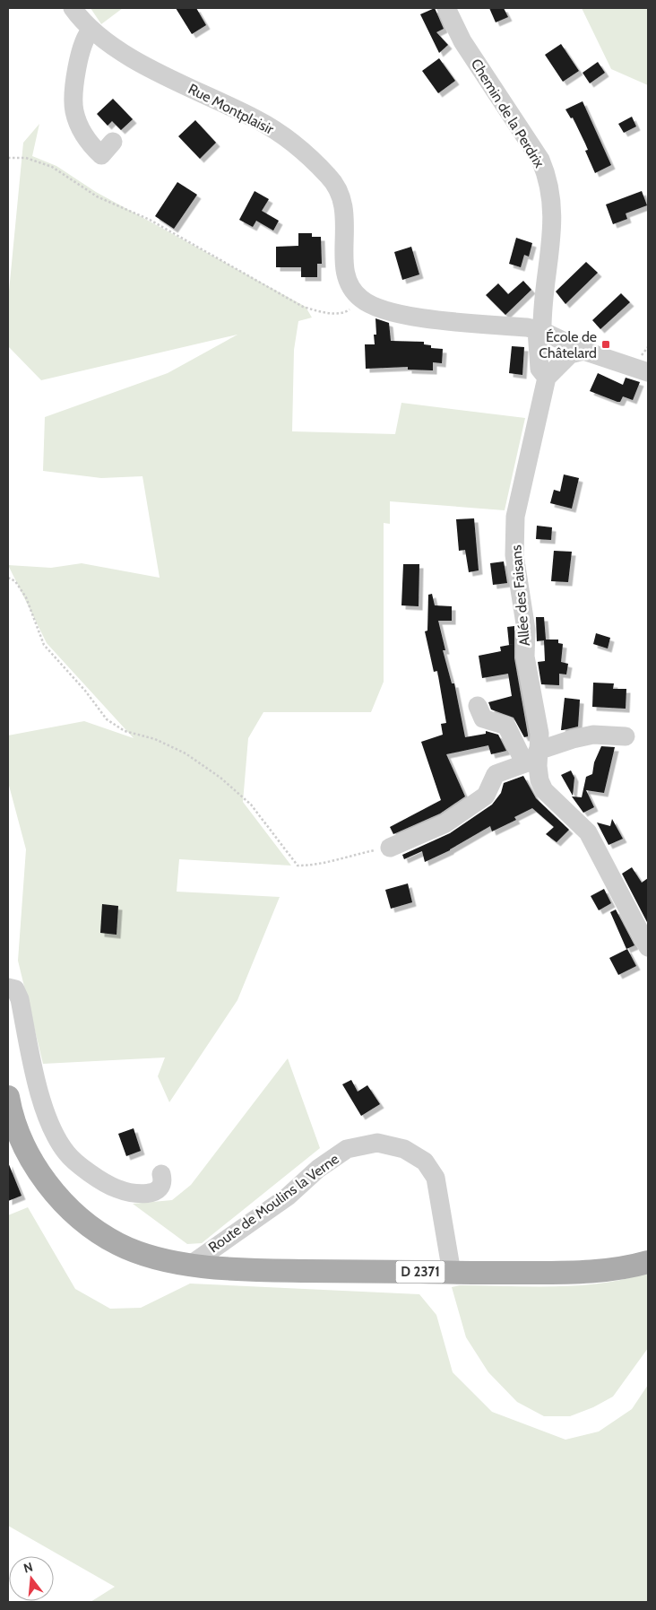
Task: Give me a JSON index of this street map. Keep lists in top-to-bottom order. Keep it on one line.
{"streets":{"main road":["Route de Moulins la Verne","D 2371"],"street":["Rue Montplaisir","Chemin de la Perdrix","Allée des Faisans"]},"crossings":[["Rue Montplaisir","Chemin de la Perdrix"],["Chemin de la Perdrix","Allée des Faisans"]],"places":{"transit":["École de Châtelard"]},"north":"top"}
